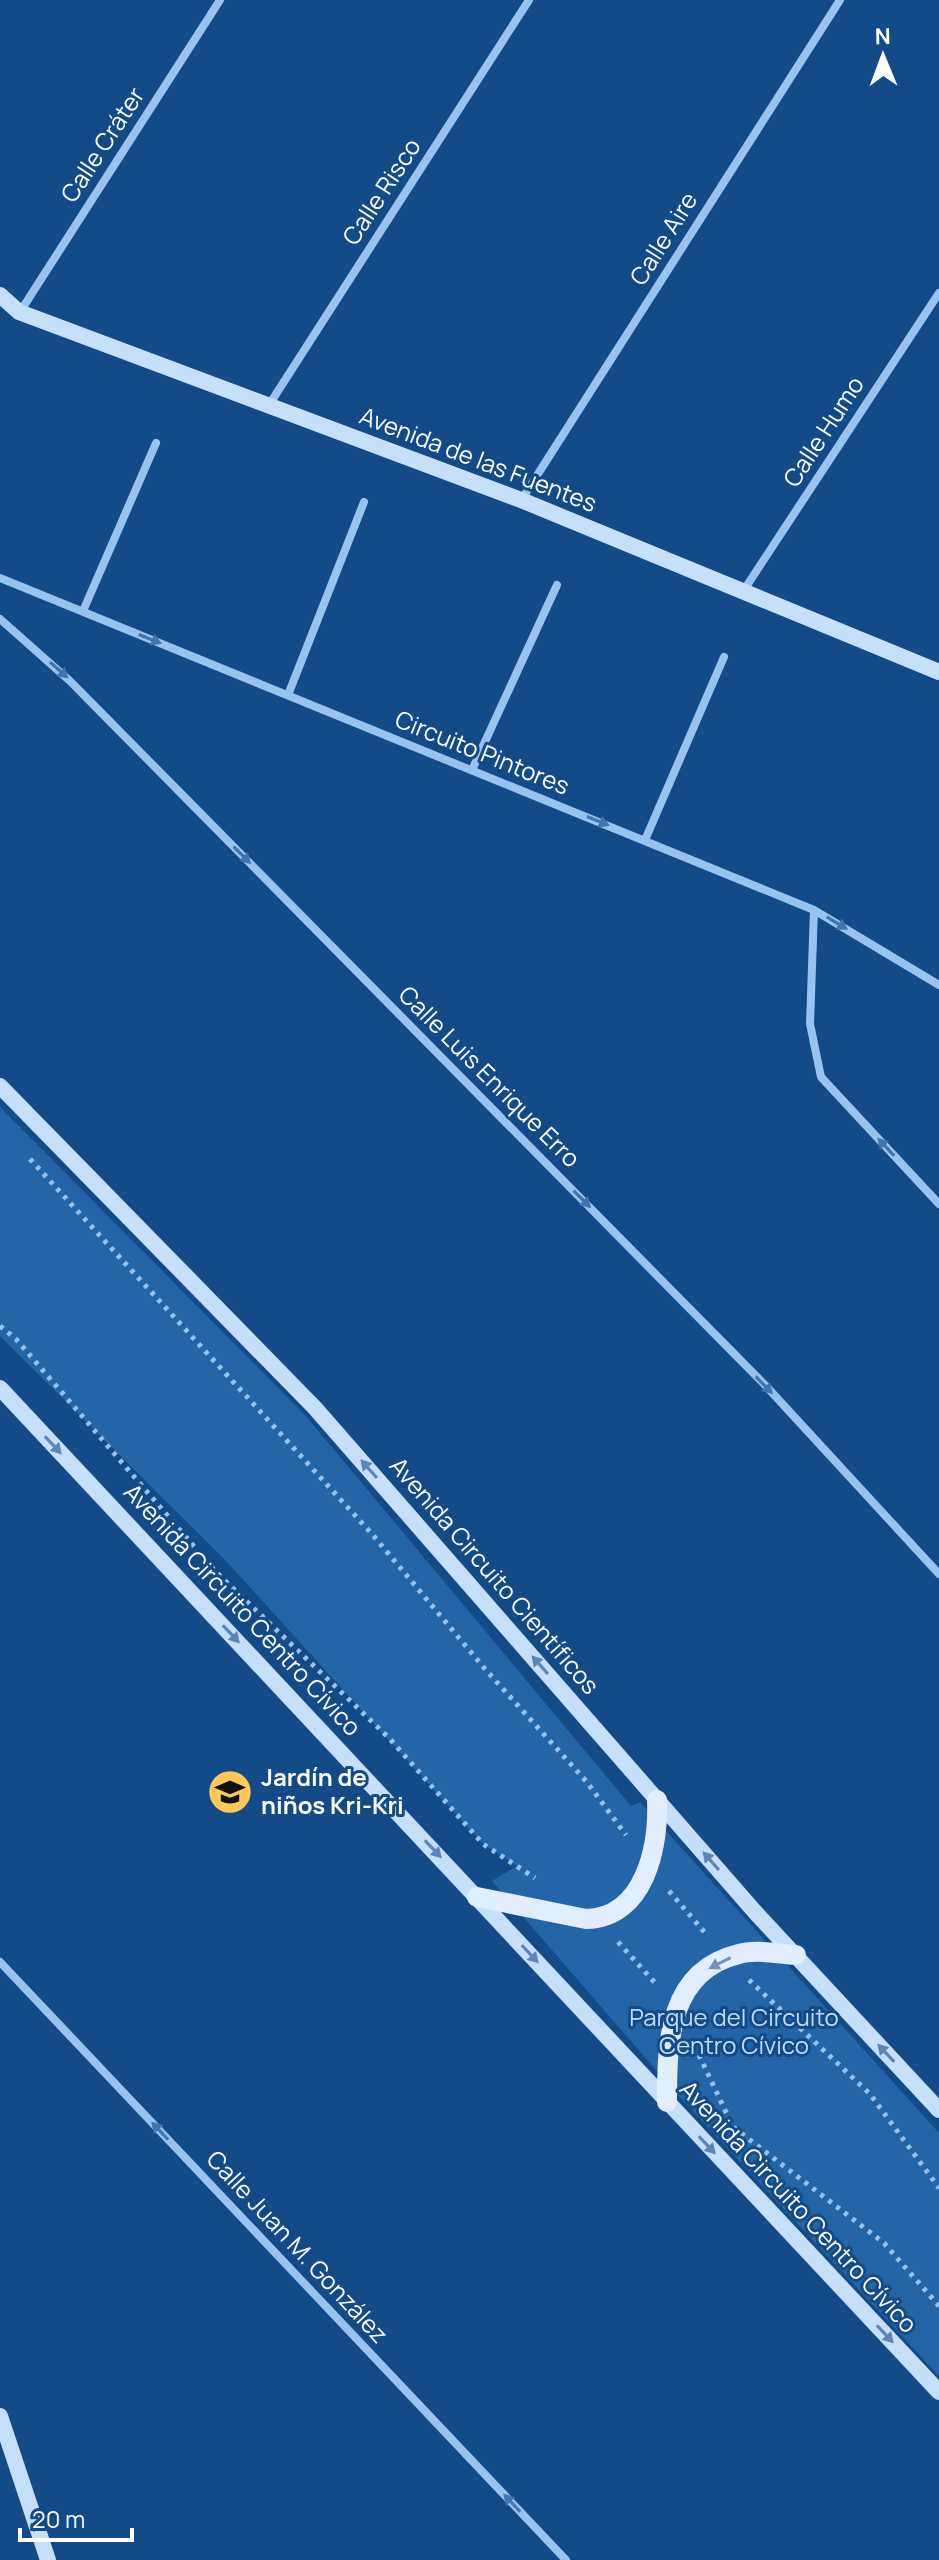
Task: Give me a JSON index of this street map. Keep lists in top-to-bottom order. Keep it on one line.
{"streets":{"main road":["Avenida de las Fuentes","Avenida Circuito Científicos","Avenida Circuito Centro Cívico"],"street":["Calle Cráter","Calle Risco","Calle Aire","Calle Humo","Circuito Pintores","Calle Luis Enrique Erro","Calle Juan M. González"]},"crossings":[["Calle Cráter","Avenida de las Fuentes"],["Calle Risco","Avenida de las Fuentes"],["Calle Aire","Avenida de las Fuentes"],["Calle Humo","Avenida de las Fuentes"]],"one_way":["Circuito Pintores","Calle Luis Enrique Erro","Avenida Circuito Científicos","Avenida Circuito Centro Cívico","Calle Juan M. González"],"parks":["Parque del Circuito Centro Cívico"],"places":{"school or university":["Jardín de niños Kri-Kri"]},"scale_bar":"20 m","north":"top"}
